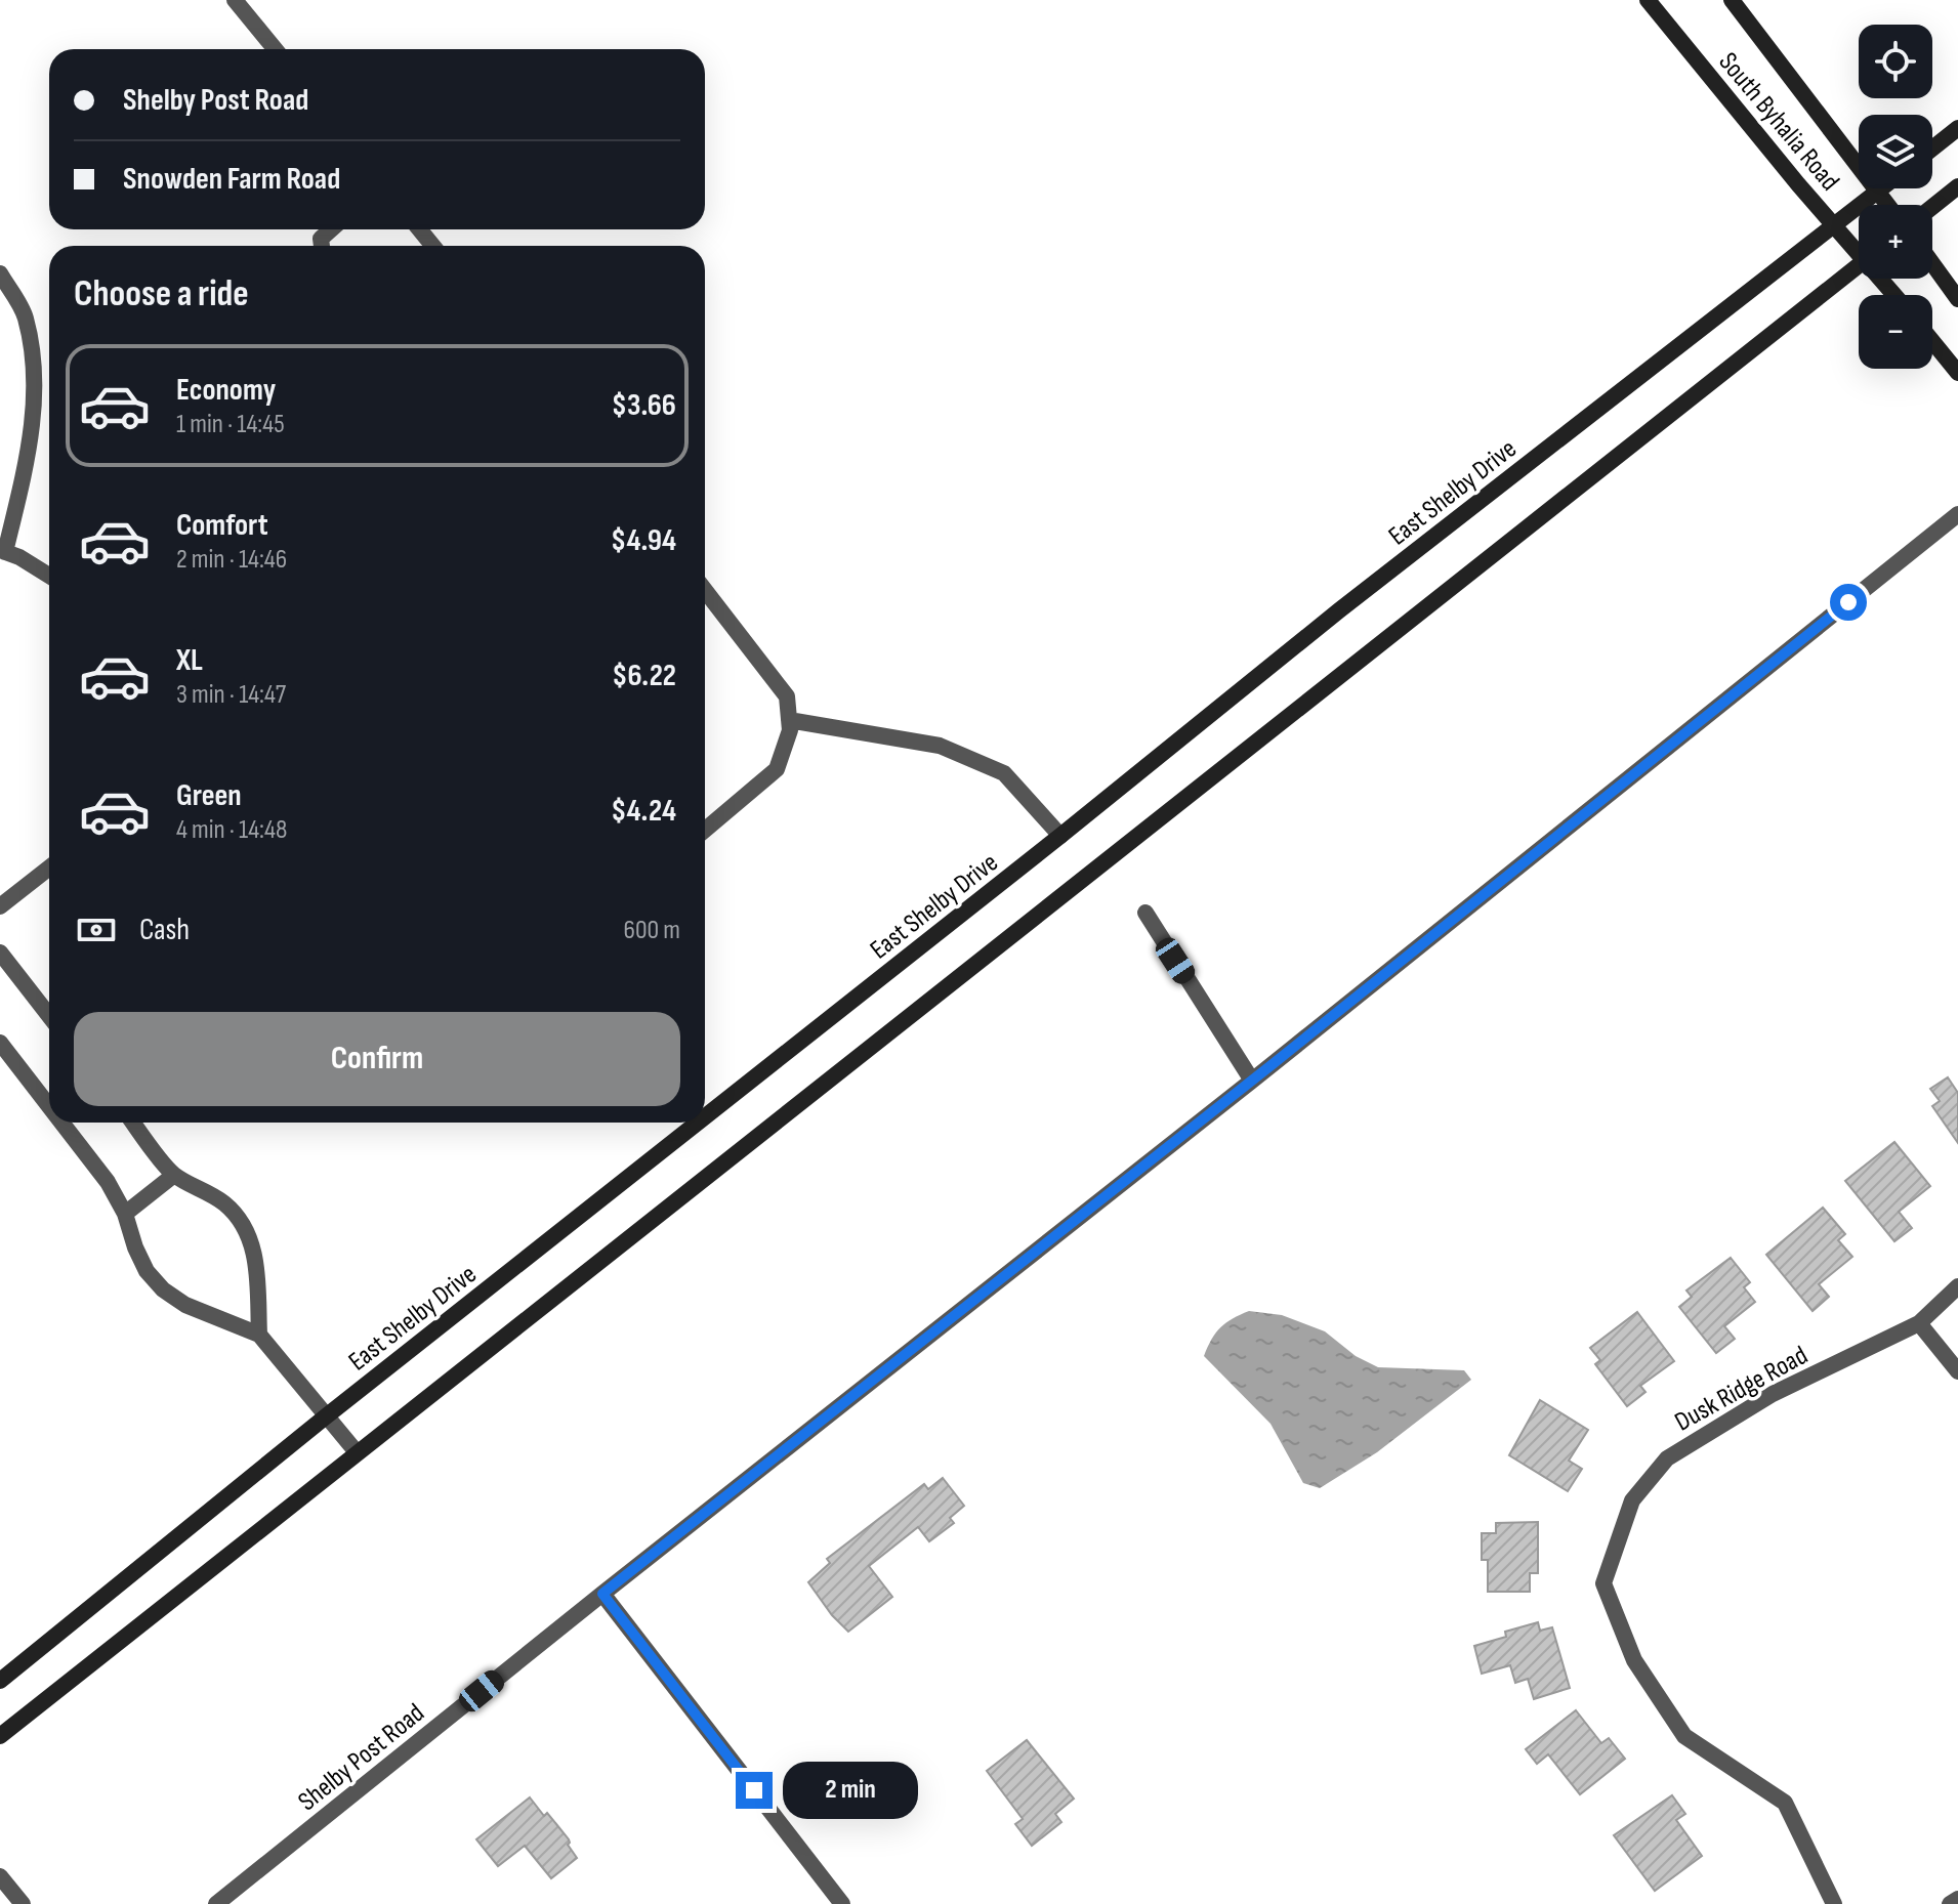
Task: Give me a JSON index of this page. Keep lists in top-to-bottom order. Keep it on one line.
{"streets":{"main road":["South Byhalia Road","East Shelby Drive"],"street":["Dusk Ridge Road","Shelby Post Road"]},"crossings":[["South Byhalia Road","East Shelby Drive"]],"page":{"map_buttons":["+","−"],"banner":["Shelby Post Road","Snowden Farm Road"],"heading":"Choose a ride","list":[{"name":"Economy","note":"1 min · 14:45","value":"$3.66"},{"name":"Comfort","note":"2 min · 14:46","value":"$4.94"},{"name":"XL","note":"3 min · 14:47","value":"$6.22"},{"name":"Green","note":"4 min · 14:48","value":"$4.24"}],"pay":["Cash","600 m"],"buttons":"Confirm","bubble":"2 min"}}
